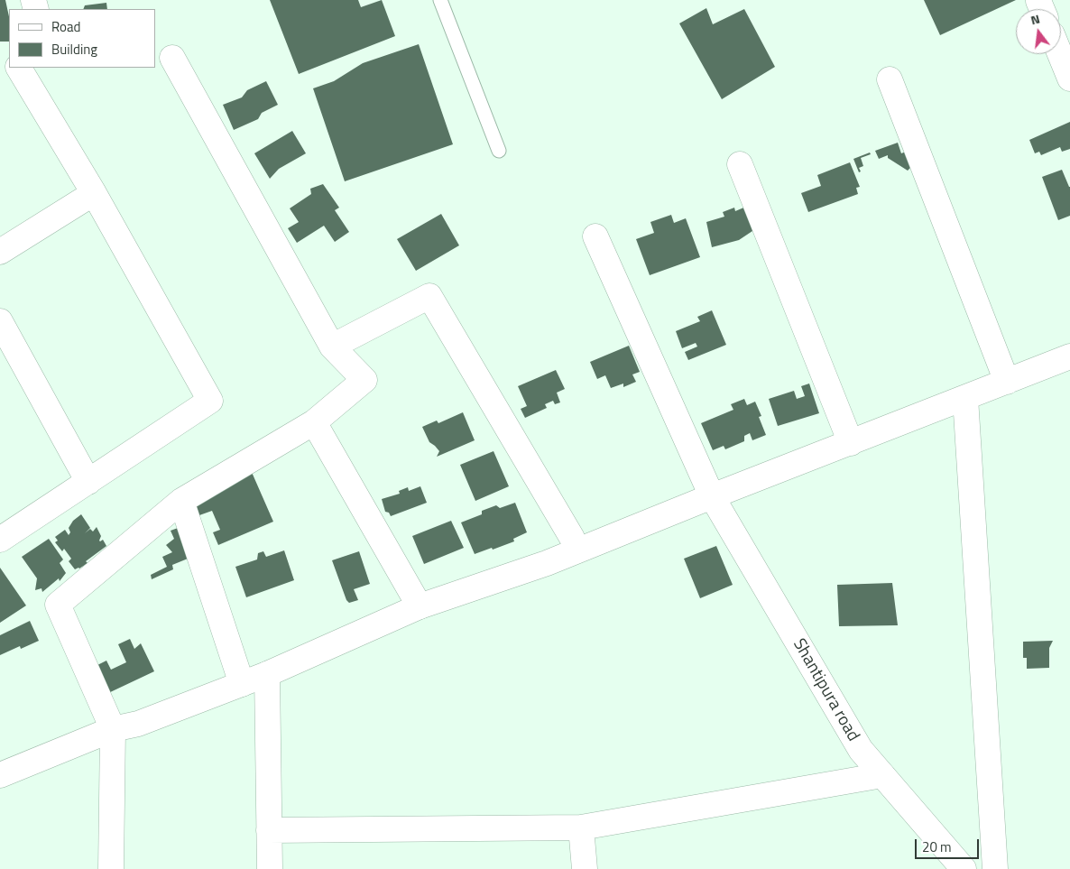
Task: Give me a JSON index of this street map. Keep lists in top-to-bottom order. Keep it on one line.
{"streets":{"street":["Shantipura road"]},"legend":["Road","Building"],"scale_bar":"20 m","north":"top"}
